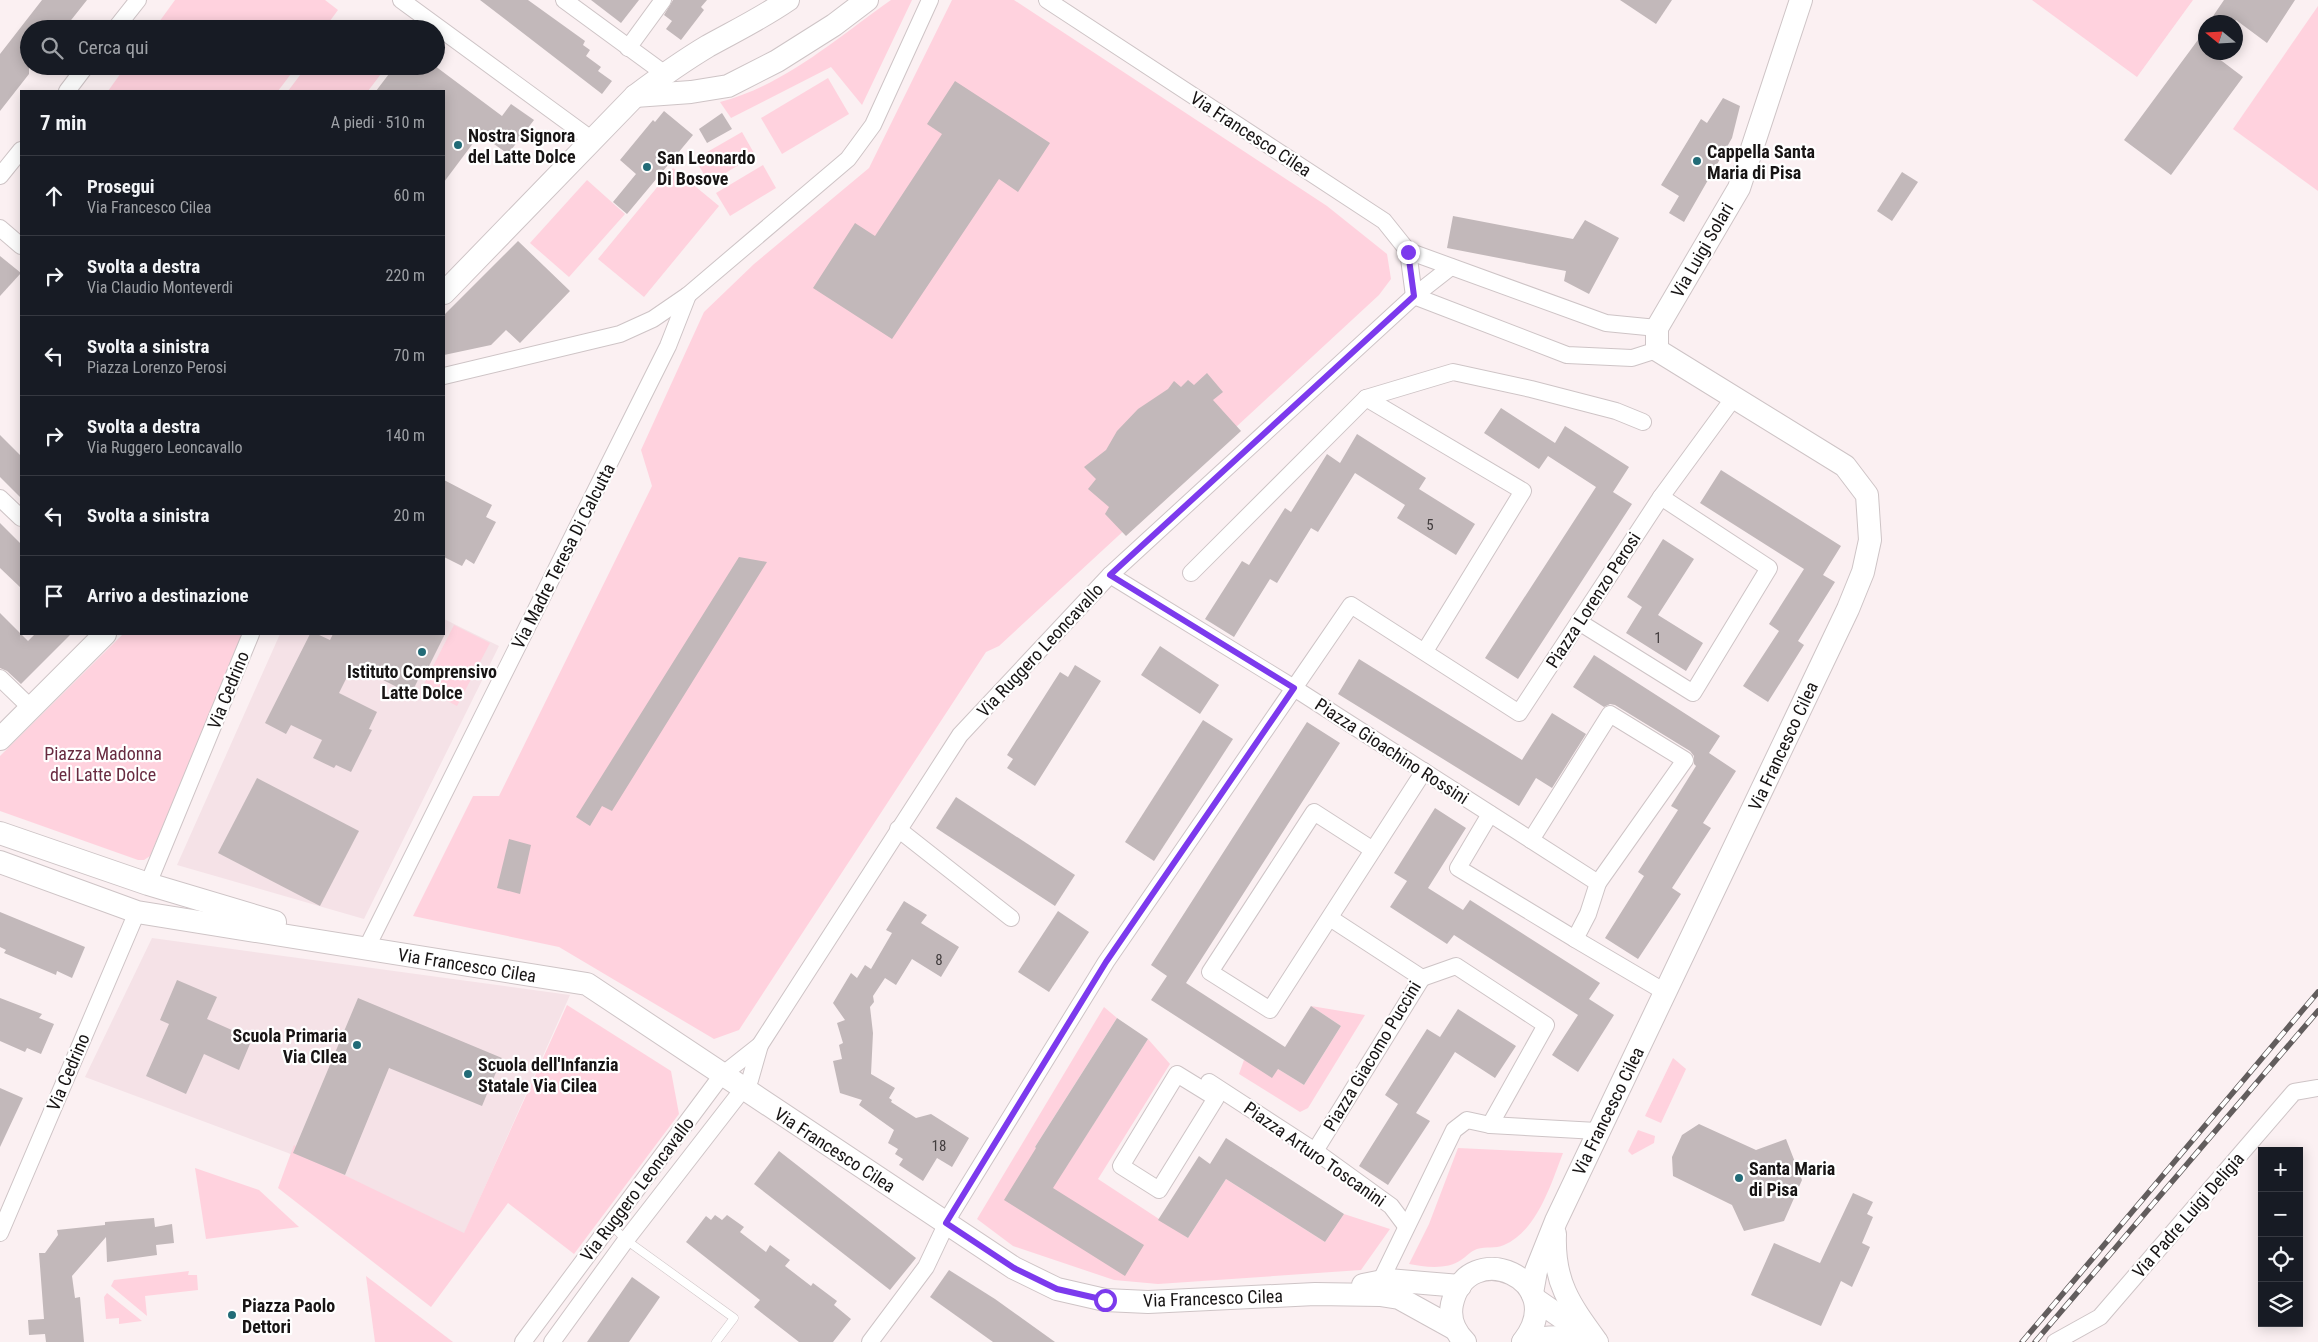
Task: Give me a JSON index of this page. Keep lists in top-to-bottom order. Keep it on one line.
{"streets":{"street":["Via Francesco Cilea","Via Luigi Solari","Via Madre Teresa Di Calcutta","Piazza Lorenzo Perosi","Via Ruggero Leoncavallo","Via Cedrino","Piazza Gioachino Rossini","Piazza Giacomo Puccini","Piazza Arturo Toscanini","Via Padre Luigi Deligia"]},"crossings":[["Via Francesco Cilea","Via Luigi Solari"],["Via Francesco Cilea","Via Madre Teresa Di Calcutta"],["Via Francesco Cilea","Piazza Lorenzo Perosi"],["Via Francesco Cilea","Via Ruggero Leoncavallo"],["Via Francesco Cilea","Via Cedrino"],["Piazza Lorenzo Perosi","Piazza Gioachino Rossini"],["Piazza Giacomo Puccini","Piazza Arturo Toscanini"]],"parks":["Piazza Madonna del Latte Dolce"],"places":["Nostra Signora del Latte Dolce","Cappella Santa Maria di Pisa","San Leonardo Di Bosove","Istituto Comprensivo Latte Dolce","Scuola Primaria Via CIlea","Scuola dell'Infanzia Statale Via Cilea","Santa Maria di Pisa","Piazza Paolo Dettori"],"house_numbers":["5","1","8","18"],"north":"left","page":{"search":"Cerca qui","heading":["7 min","A piedi · 510 m"],"list":[["Prosegui","Via Francesco Cilea","60 m"],["Svolta a destra","Via Claudio Monteverdi","220 m"],["Svolta a sinistra","Piazza Lorenzo Perosi","70 m"],["Svolta a destra","Via Ruggero Leoncavallo","140 m"],["Svolta a sinistra","20 m"],"Arrivo a destinazione"],"map_buttons":["+","−"]}}
